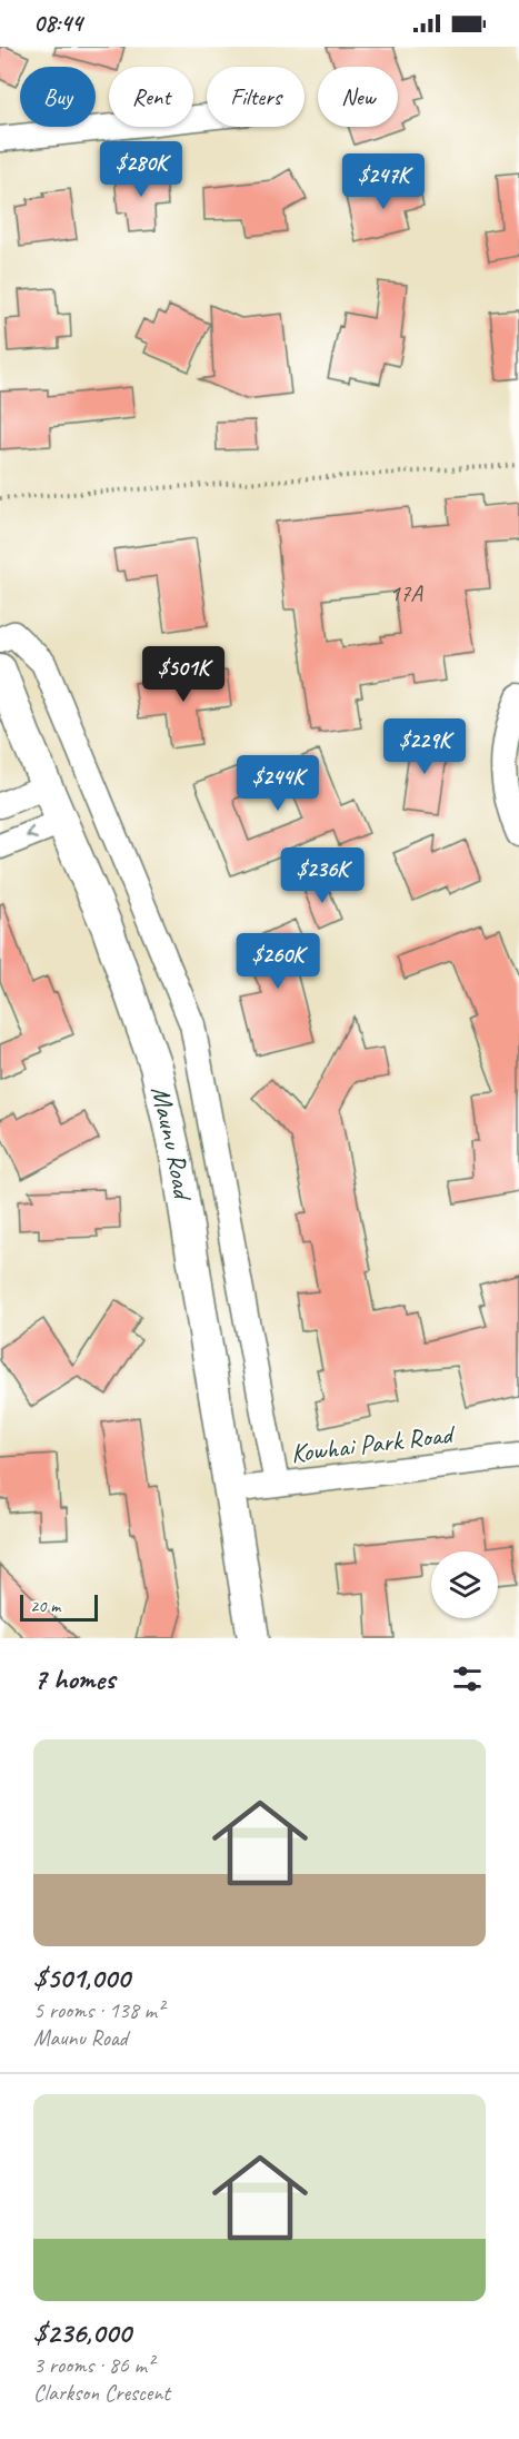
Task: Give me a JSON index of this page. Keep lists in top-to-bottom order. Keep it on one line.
{"streets":{"main road":["Maunu Road"],"street":["Kowhai Park Road"]},"crossings":[["Maunu Road","Kowhai Park Road"]],"house_numbers":["17A"],"scale_bar":"20 m","page":{"status":"08:44","chip":["Buy","Rent","Filters","New"],"price":["$280K","$247K","$501K","$229K","$244K","$236K","$260K"],"scale":"20 m","heading":"7 homes","list":[{"name":"$501,000","note":"5 rooms · 138 m² · Maunu Road"},{"name":"$236,000","note":"3 rooms · 86 m² · Clarkson Crescent"}]}}
